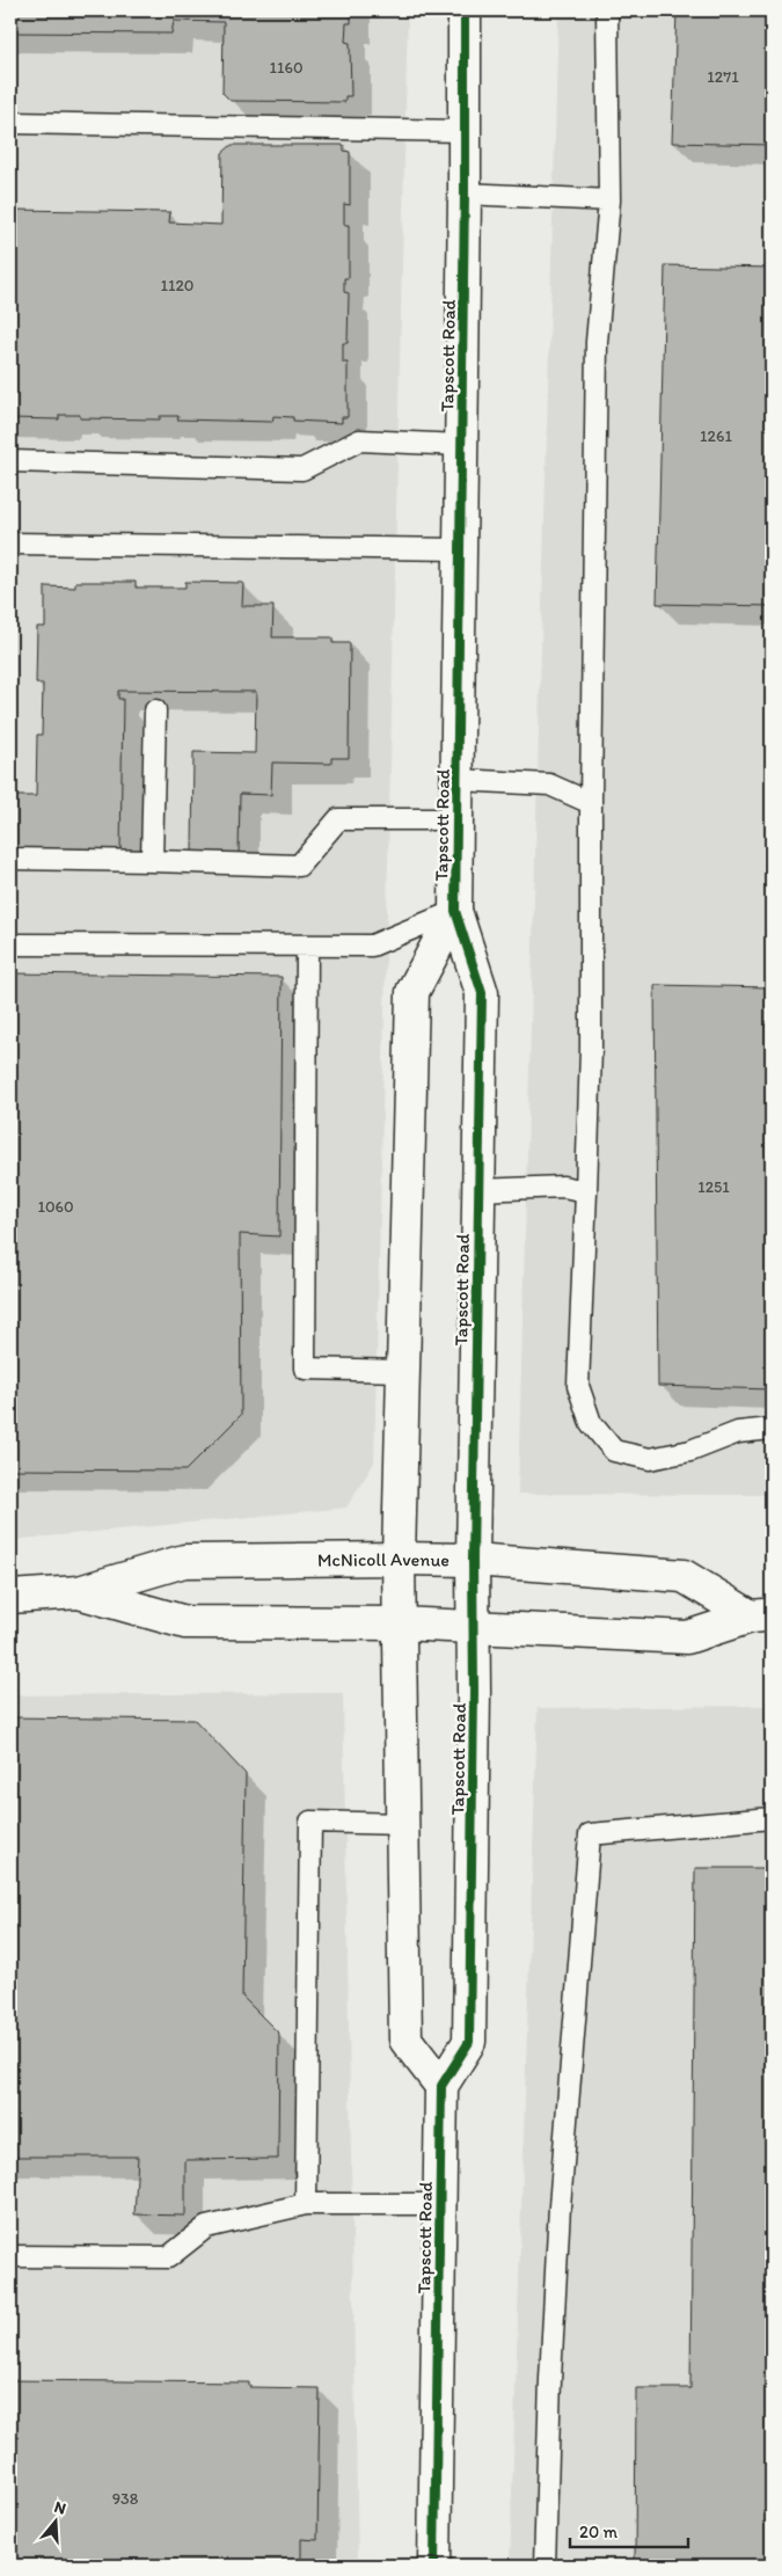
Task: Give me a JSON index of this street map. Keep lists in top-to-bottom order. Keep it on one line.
{"streets":{"street":["Tapscott Road","McNicoll Avenue"]},"crossings":[["Tapscott Road","McNicoll Avenue"]],"house_numbers":["1160","1271","1120","1261","1251","1060","938"],"scale_bar":"20 m","north":"top"}
